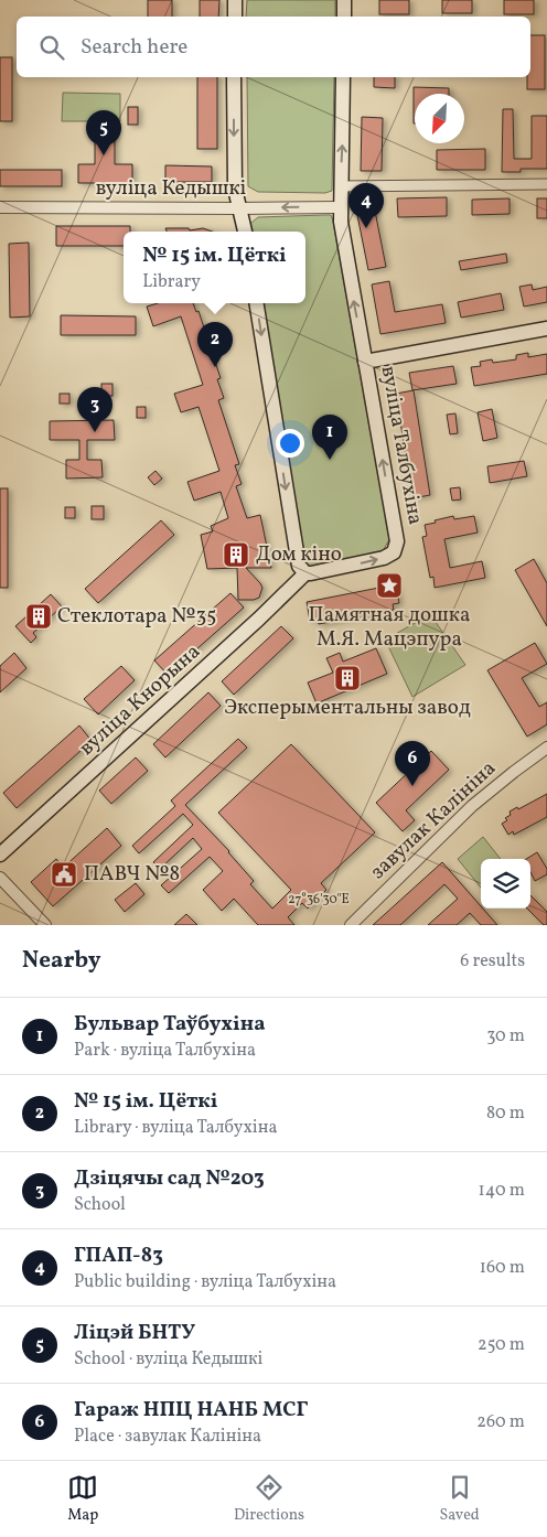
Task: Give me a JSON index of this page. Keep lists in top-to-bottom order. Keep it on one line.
{"streets":{"main road":["вуліца Талбухіна","вуліца Кнорына"],"street":["вуліца Кедышкі","завулак Калініна"]},"crossings":[["вуліца Кедышкі","вуліца Талбухіна"],["вуліца Талбухіна","вуліца Кнорына"]],"places":{"building":["Дом кіно","Стеклотара №35","Эксперыментальны завод"],"place":["Памятная дошка М.Я. Мацэпура"],"public building":["ПАВЧ №8"]},"north":"bottom left","page":{"search":"Search here","pins":["5","4","2","3","1","6"],"popup":["№ 15 ім. Цёткі","Library"],"heading":["Nearby","6 results"],"list":[{"mark":"1","name":"Бульвар Таўбухіна","note":"Park · вуліца Талбухіна","value":"30 m"},{"mark":"2","name":"№ 15 ім. Цёткі","note":"Library · вуліца Талбухіна","value":"80 m"},{"mark":"3","name":"Дзіцячы сад №203","note":"School","value":"140 m"},{"mark":"4","name":"ГПАП-83","note":"Public building · вуліца Талбухіна","value":"160 m"},{"mark":"5","name":"Ліцэй БНТУ","note":"School · вуліца Кедышкі","value":"250 m"},{"mark":"6","name":"Гараж НПЦ НАНБ МСГ","note":"Place · завулак Калініна","value":"260 m"}],"nav":["Map","Directions","Saved"]},"coordinates":["27°36'30\"E"]}
